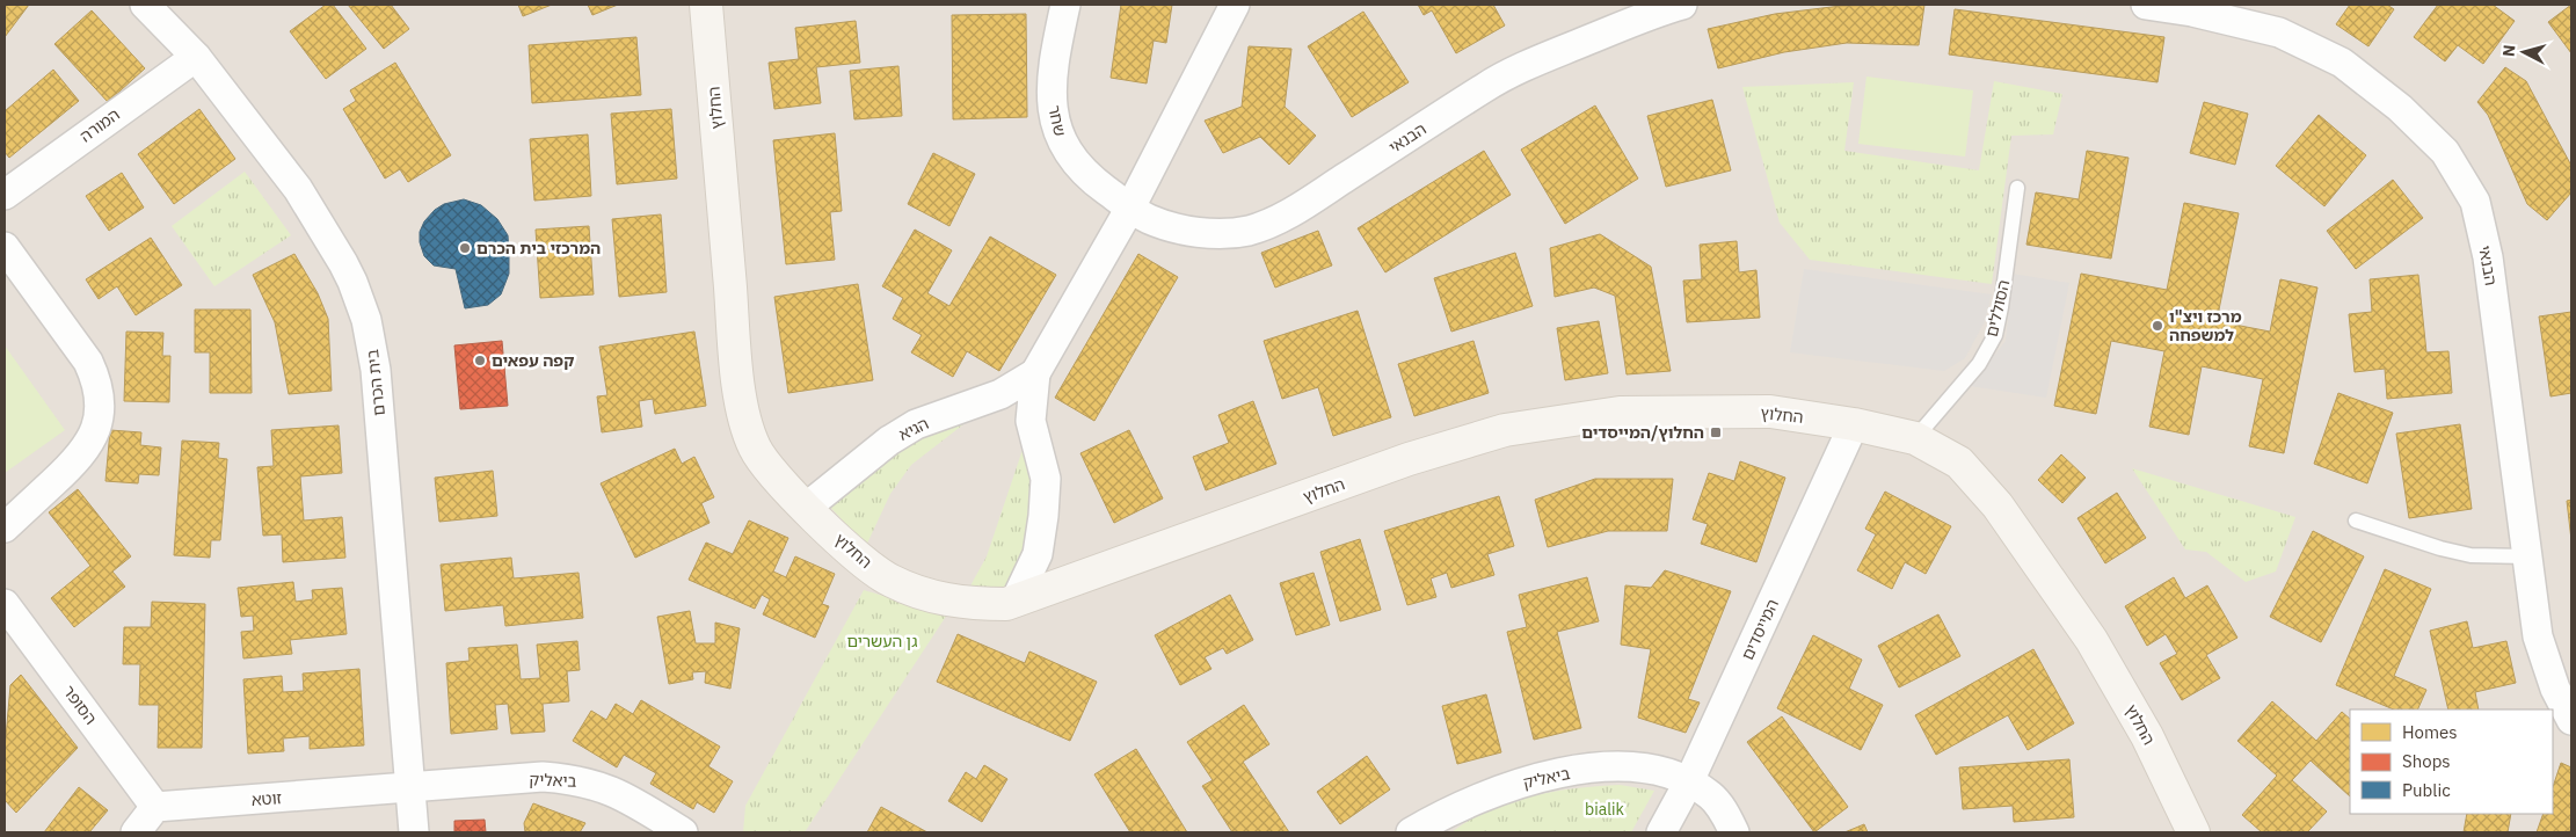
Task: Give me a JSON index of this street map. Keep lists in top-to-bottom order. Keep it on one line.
{"streets":{"street":["החלוץ","שחר","המורה","הבנאי","בית הכרם","הגיא","המייסדים","הסופר","ביאליק","זוטא"],"lane":["הסוללים"]},"crossings":[["החלוץ","הסוללים"],["החלוץ","הגיא"],["החלוץ","המייסדים"],["שחר","הבנאי"],["שחר","הגיא"],["המורה","בית הכרם"],["הבנאי","הגיא"],["בית הכרם","ביאליק"],["בית הכרם","זוטא"],["המייסדים","ביאליק"],["הסופר","זוטא"],["ביאליק","זוטא"]],"parks":["גן העשרים","bialik"],"places":{"other":["המרכזי בית הכרם","מרכז ויצ\"ו למשפחה","קפה עפאים"],"transit":["החלוץ/המייסדים"]},"legend":["Homes","Shops","Public"],"north":"left"}
